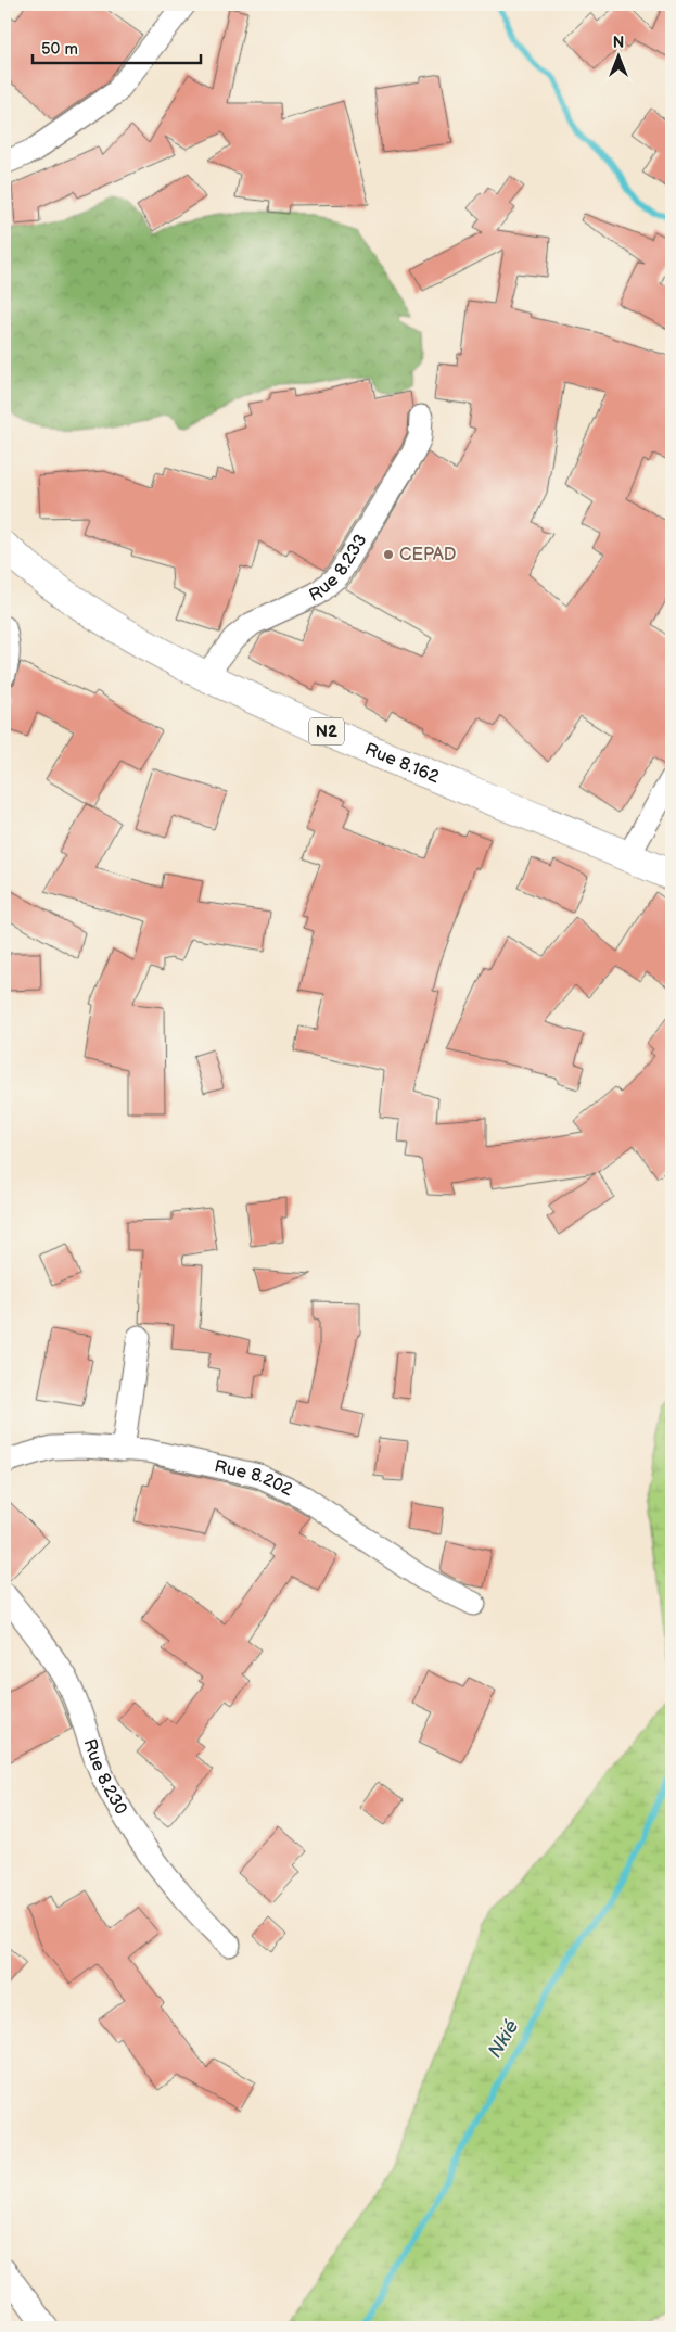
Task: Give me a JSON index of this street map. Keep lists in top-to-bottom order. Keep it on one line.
{"streets":{"highway":["N2","Rue 8.162"],"street":["Rue 8.233","Rue 8.202","Rue 8.230"]},"crossings":[["Rue 8.233","Rue 8.162"]],"water":["Nkié"],"places":["CEPAD"],"scale_bar":"50 m","north":"top"}
